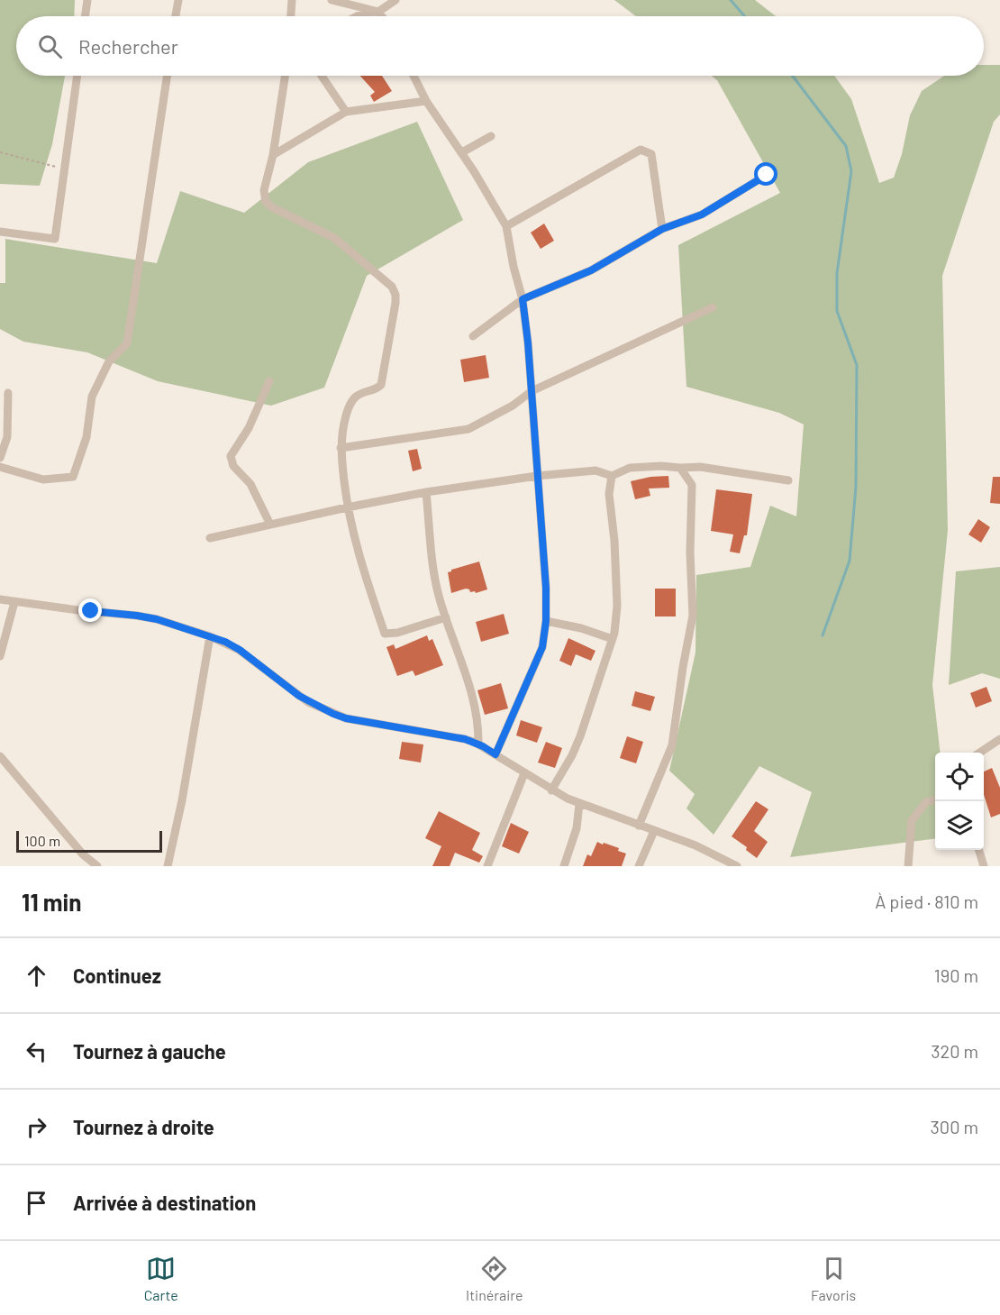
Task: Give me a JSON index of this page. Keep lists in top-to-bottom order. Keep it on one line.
{"scale_bar":"100 m","page":{"search":"Rechercher","scale":"100 m","heading":["11 min","À pied · 810 m"],"list":[["Continuez","190 m"],["Tournez à gauche","320 m"],["Tournez à droite","300 m"],"Arrivée à destination"],"nav":["Carte","Itinéraire","Favoris"]}}
